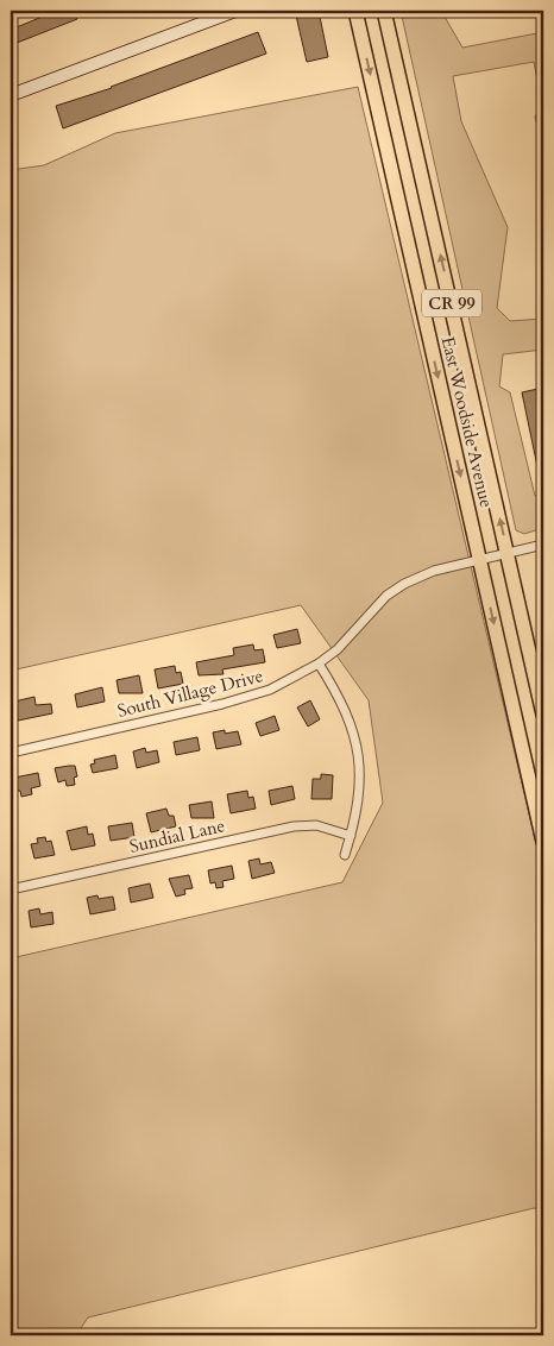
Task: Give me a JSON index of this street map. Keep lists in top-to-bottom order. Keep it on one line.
{"streets":{"main road":["CR 99","East Woodside Avenue"],"street":["South Village Drive","Sundial Lane"]},"crossings":[["East Woodside Avenue","South Village Drive"]]}
